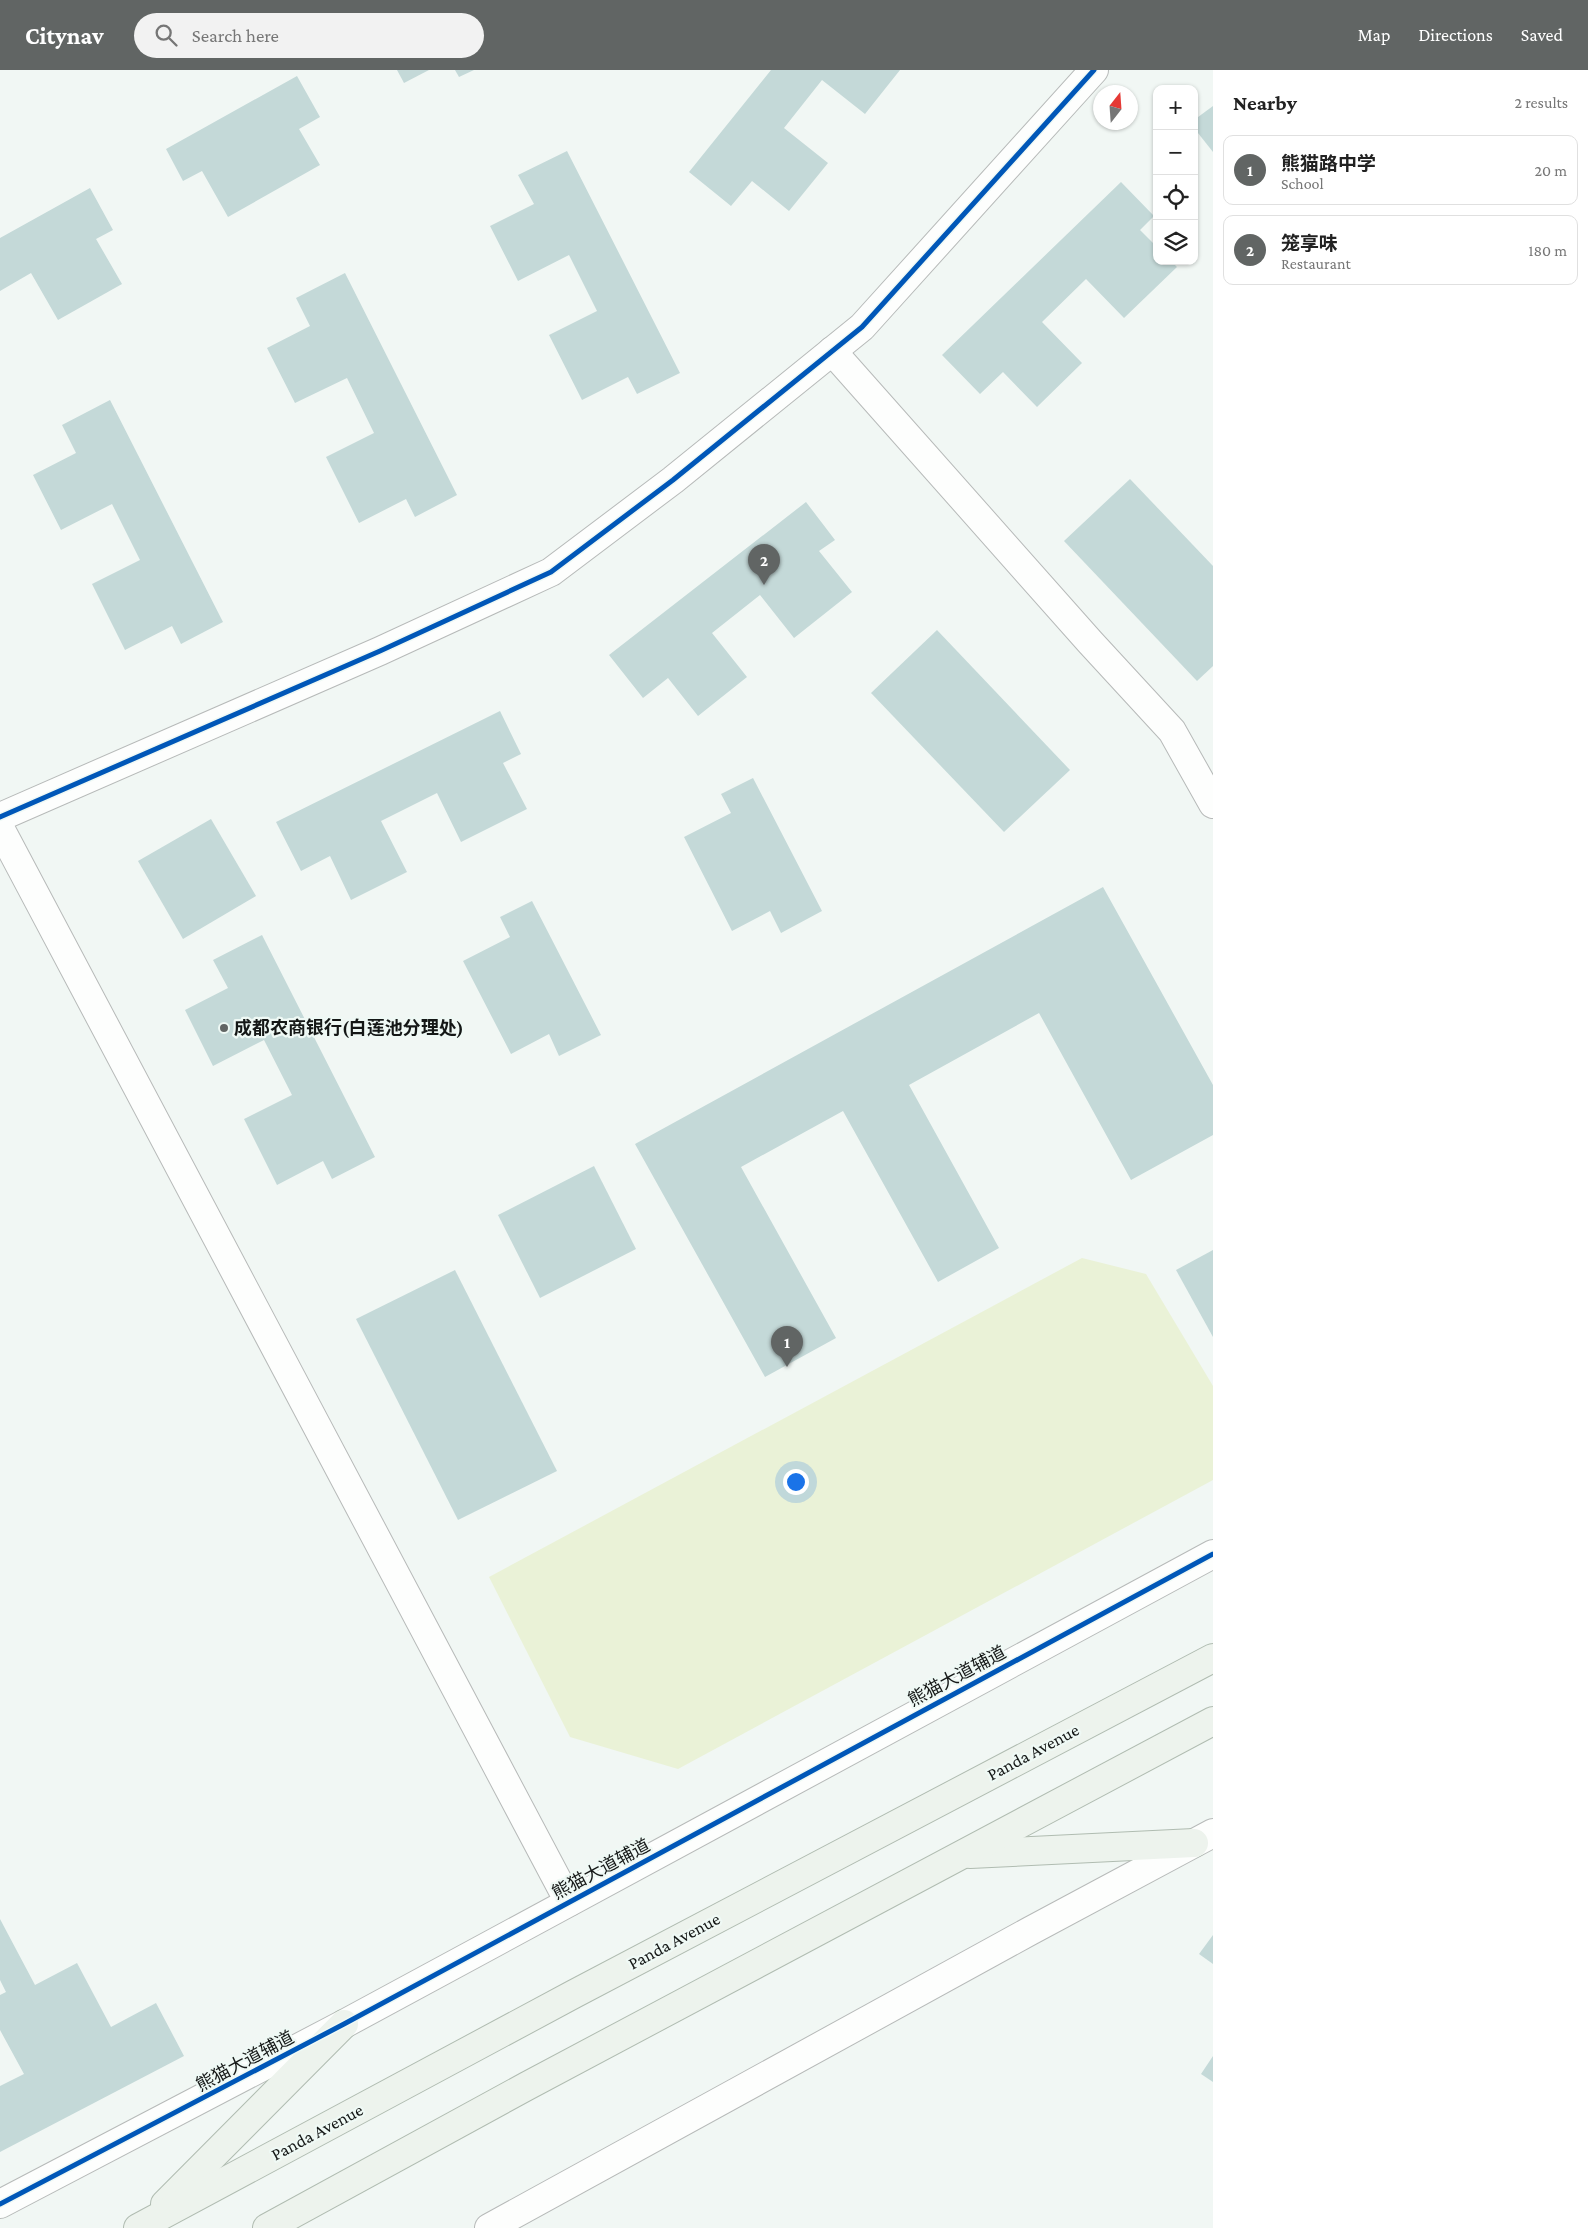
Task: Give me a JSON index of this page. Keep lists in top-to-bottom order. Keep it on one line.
{"streets":{"main road":["Panda Avenue"],"street":["熊猫大道辅道"]},"places":["成都农商银行(白莲池分理处)"],"north":"top","page":{"header":"Citynav","search":"Search here","nav":["Map","Directions","Saved"],"heading":["Nearby","2 results"],"map_buttons":["+","−"],"list":[{"mark":"1","name":"熊猫路中学","note":"School","value":"20 m"},{"mark":"2","name":"笼享味","note":"Restaurant","value":"180 m"}],"pins":["2","1"]}}
